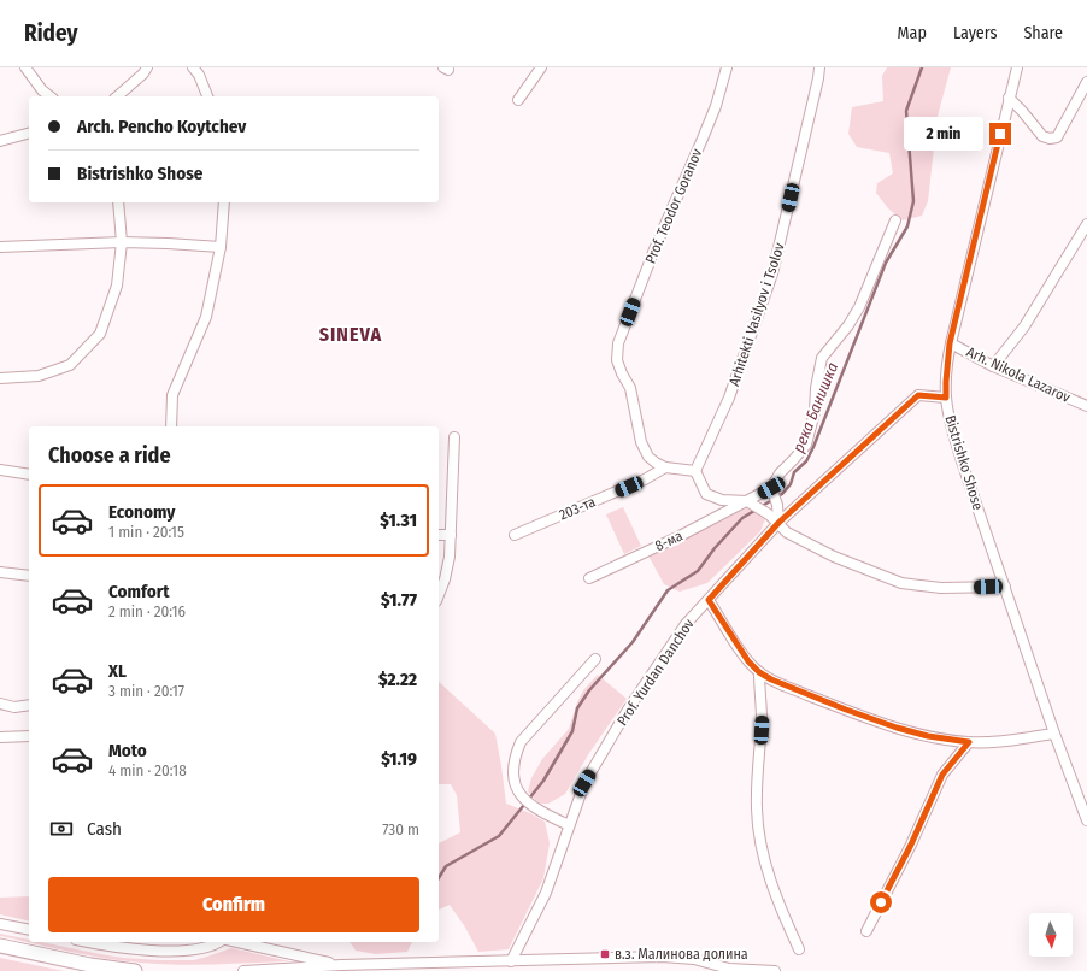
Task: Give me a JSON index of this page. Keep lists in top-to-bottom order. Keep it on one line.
{"streets":{"street":["Prof. Teodor Goranov","Arhitekti Vasilyov i Tsolov","Arh. Nikola Lazarov","Bistrishko Shose","203-та","8-ма","Prof. Yurdan Danchov"]},"crossings":[["Prof. Teodor Goranov","203-та"],["Arh. Nikola Lazarov","Bistrishko Shose"],["Bistrishko Shose","Prof. Yurdan Danchov"]],"districts":["SINEVA"],"water":["река Банишка"],"places":{"transit":["в.з. Малинова долина"]},"north":"bottom","page":{"header":"Ridey","nav":["Map","Layers","Share"],"banner":["Arch. Pencho Koytchev","Bistrishko Shose"],"bubble":"2 min","heading":"Choose a ride","list":[{"name":"Economy","note":"1 min · 20:15","value":"$1.31"},{"name":"Comfort","note":"2 min · 20:16","value":"$1.77"},{"name":"XL","note":"3 min · 20:17","value":"$2.22"},{"name":"Moto","note":"4 min · 20:18","value":"$1.19"}],"pay":["Cash","730 m"],"buttons":"Confirm"}}
